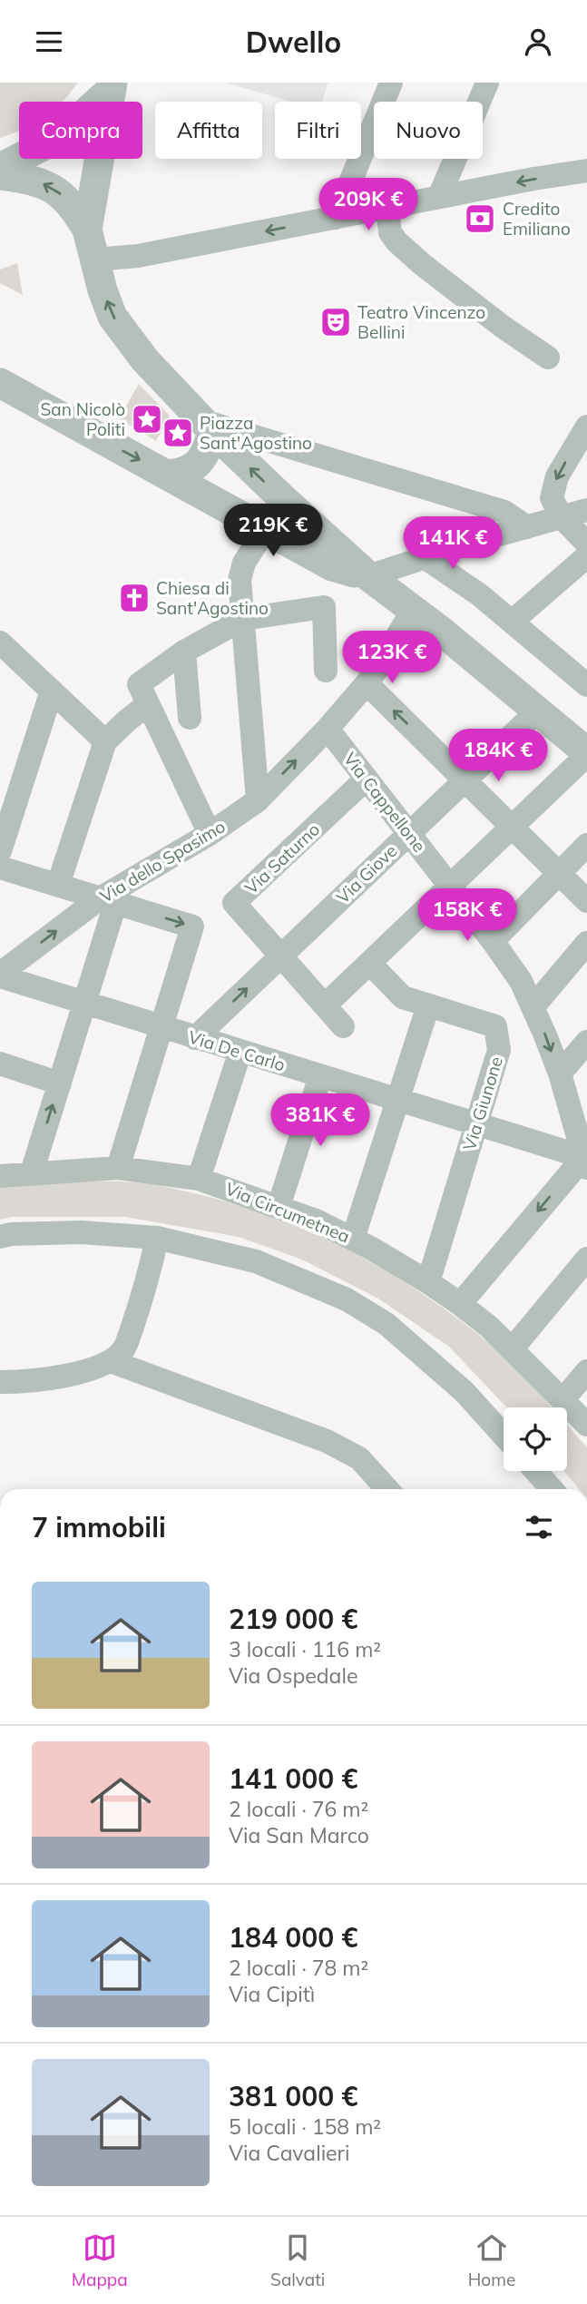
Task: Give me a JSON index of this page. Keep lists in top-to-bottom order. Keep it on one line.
{"streets":{"street":["Via Cappellone","Via Saturno","Via dello Spasimo","Via Giove","Via De Carlo","Via Giunone","Via Circumetnea"]},"crossings":[["Via Cappellone","Via Saturno"],["Via Cappellone","Via dello Spasimo"],["Via Cappellone","Via Giove"],["Via Cappellone","Via De Carlo"],["Via Saturno","Via Giove"],["Via dello Spasimo","Via De Carlo"],["Via Giove","Via De Carlo"],["Via De Carlo","Via Giunone"],["Via Giunone","Via Circumetnea"]],"places":{"bank":["Credito Emiliano"],"theatre":["Teatro Vincenzo Bellini"],"place":["San Nicolò Politi","Piazza Sant'Agostino"],"church":["Chiesa di Sant'Agostino"]},"page":{"header":"Dwello","chip":["Compra","Affitta","Filtri","Nuovo"],"price":["209K €","219K €","141K €","123K €","184K €","158K €","381K €"],"heading":"7 immobili","list":[{"name":"219 000 €","note":"3 locali · 116 m² · Via Ospedale"},{"name":"141 000 €","note":"2 locali · 76 m² · Via San Marco"},{"name":"184 000 €","note":"2 locali · 78 m² · Via Cipitì"},{"name":"381 000 €","note":"5 locali · 158 m² · Via Cavalieri"}],"tabs":["Mappa","Salvati","Home"]}}
